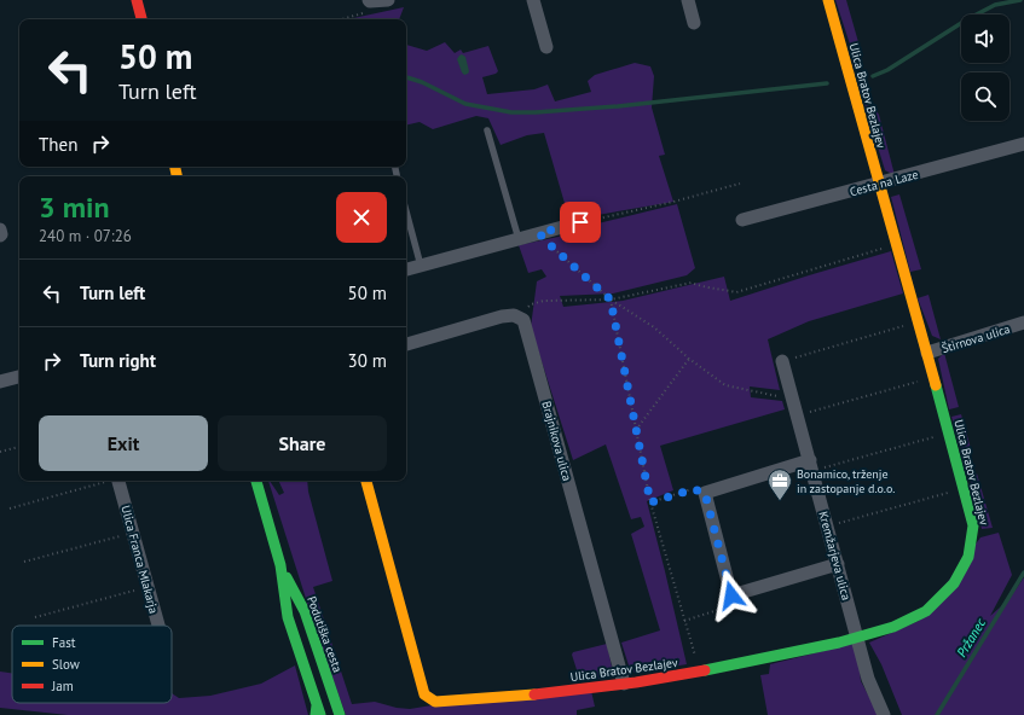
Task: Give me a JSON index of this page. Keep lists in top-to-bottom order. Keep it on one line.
{"streets":{"street":["Ulica Bratov Bezlajev","Cesta na Laze","Štirnova ulica","Brajnikova ulica","Kremžarjeva ulica","Ulica Franca Mlakarja","Podutiška cesta"]},"crossings":[["Ulica Bratov Bezlajev","Cesta na Laze"],["Ulica Bratov Bezlajev","Štirnova ulica"],["Ulica Bratov Bezlajev","Brajnikova ulica"],["Ulica Bratov Bezlajev","Kremžarjeva ulica"]],"water":["Pržanec"],"places":{"office":["Bonamico, trženje in zastopanje d.o.o."]},"legend":["Fast","Slow","Jam"],"page":{"turn":["50 m","Turn left"],"then":"Then","heading":["3 min","240 m · 07:26"],"list":[{"name":"Turn left","value":"50 m"},{"name":"Turn right","value":"30 m"}],"buttons":["Exit","Share"]}}
